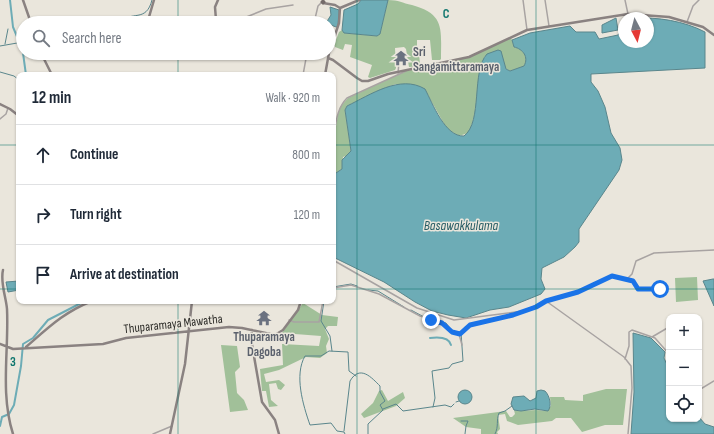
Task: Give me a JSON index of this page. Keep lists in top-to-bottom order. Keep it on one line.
{"streets":{"main road":["Thuparamaya Mawatha"]},"water":["Basawakkulama"],"places":{"temple":["Sri Sangamittaramaya","Thuparamaya Dagoba"]},"north":"bottom","page":{"search":"Search here","heading":["12 min","Walk · 920 m"],"list":[["Continue","800 m"],["Turn right","120 m"],"Arrive at destination"],"map_buttons":["+","−"]},"grid":{"columns":["C"],"rows":["3"]}}
